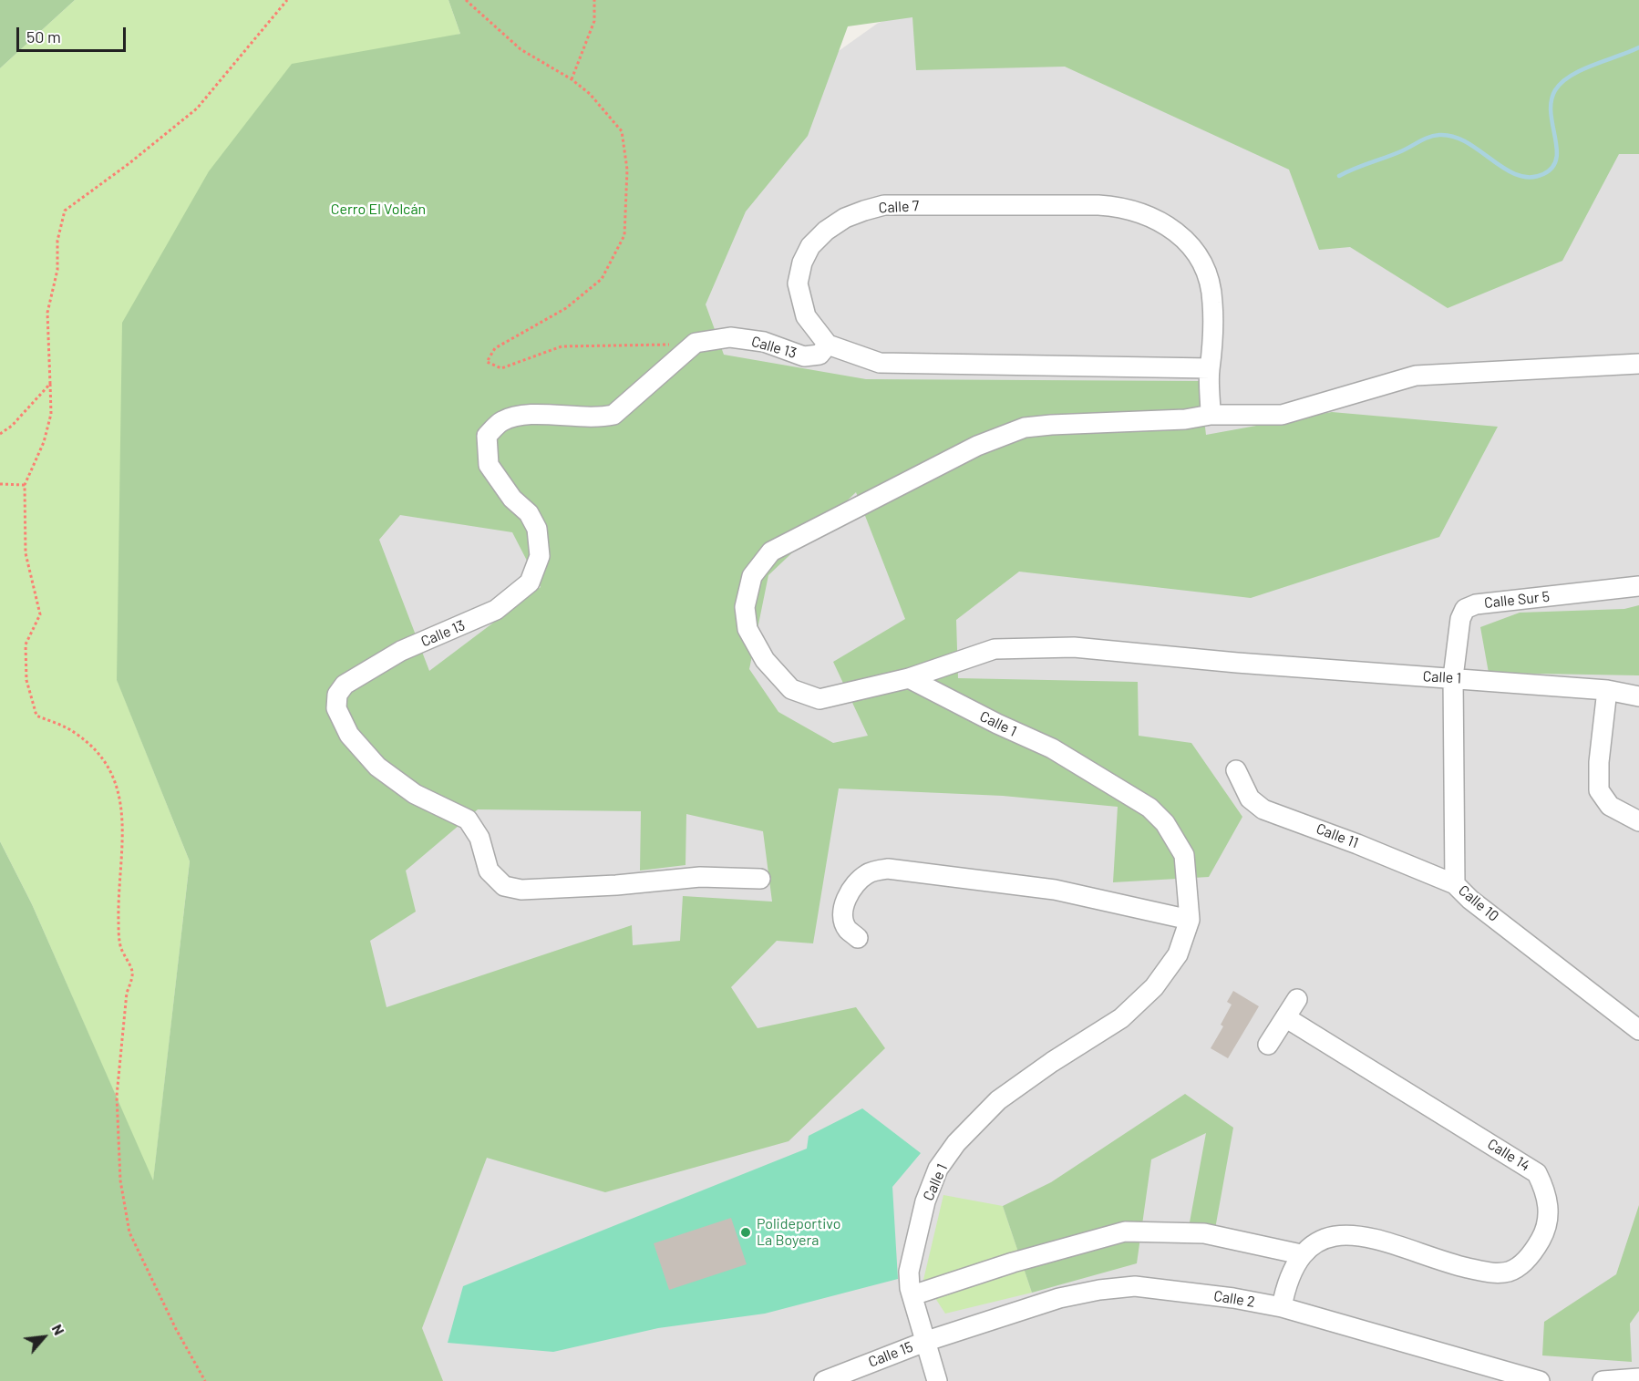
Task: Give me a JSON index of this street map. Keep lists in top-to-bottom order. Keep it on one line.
{"streets":{"street":["Calle 7","Calle 13","Calle Sur 5","Calle 1","Calle 11","Calle 10","Calle 14","Calle 2","Calle 15"]},"crossings":[["Calle 7","Calle 13"],["Calle Sur 5","Calle 1"],["Calle Sur 5","Calle 10"],["Calle 1","Calle 10"],["Calle 1","Calle 2"],["Calle 1","Calle 15"],["Calle 11","Calle 10"],["Calle 2","Calle 15"]],"parks":["Cerro El Volcán"],"places":["Polideportivo La Boyera"],"scale_bar":"50 m","north":"top right"}
